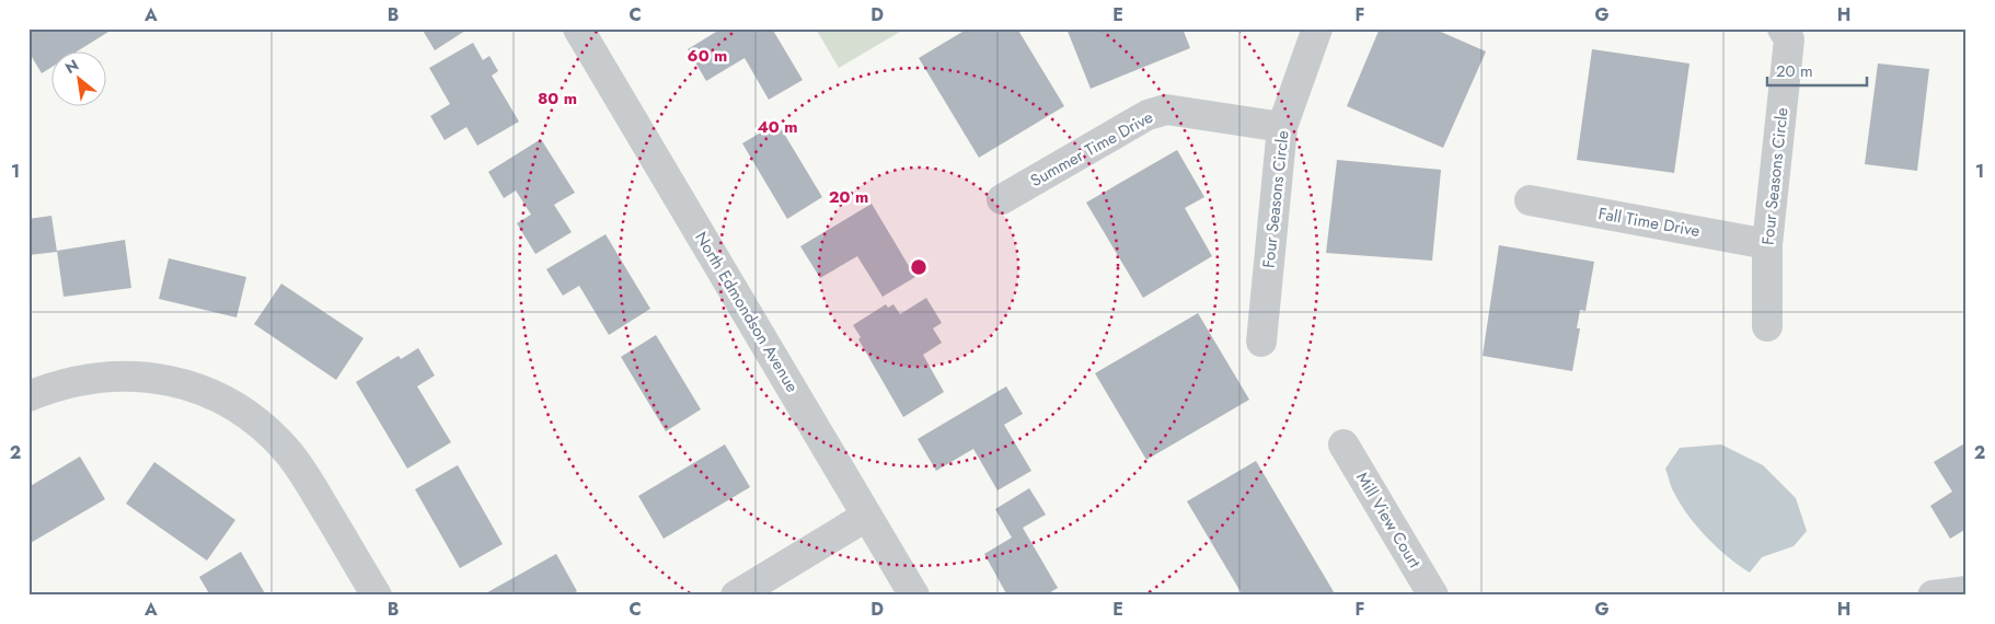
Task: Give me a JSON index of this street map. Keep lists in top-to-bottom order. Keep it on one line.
{"streets":{"street":["Summer Time Drive","Four Seasons Circle","Fall Time Drive","North Edmondson Avenue","Mill View Court"]},"crossings":[["Summer Time Drive","Four Seasons Circle"],["Four Seasons Circle","Fall Time Drive"]],"scale_bar":"20 m","north":"top left","grid":{"columns":["A","B","C","D","E","F","G","H"],"rows":["1","2"]},"rings":["60 m","80 m","40 m","20 m"]}
